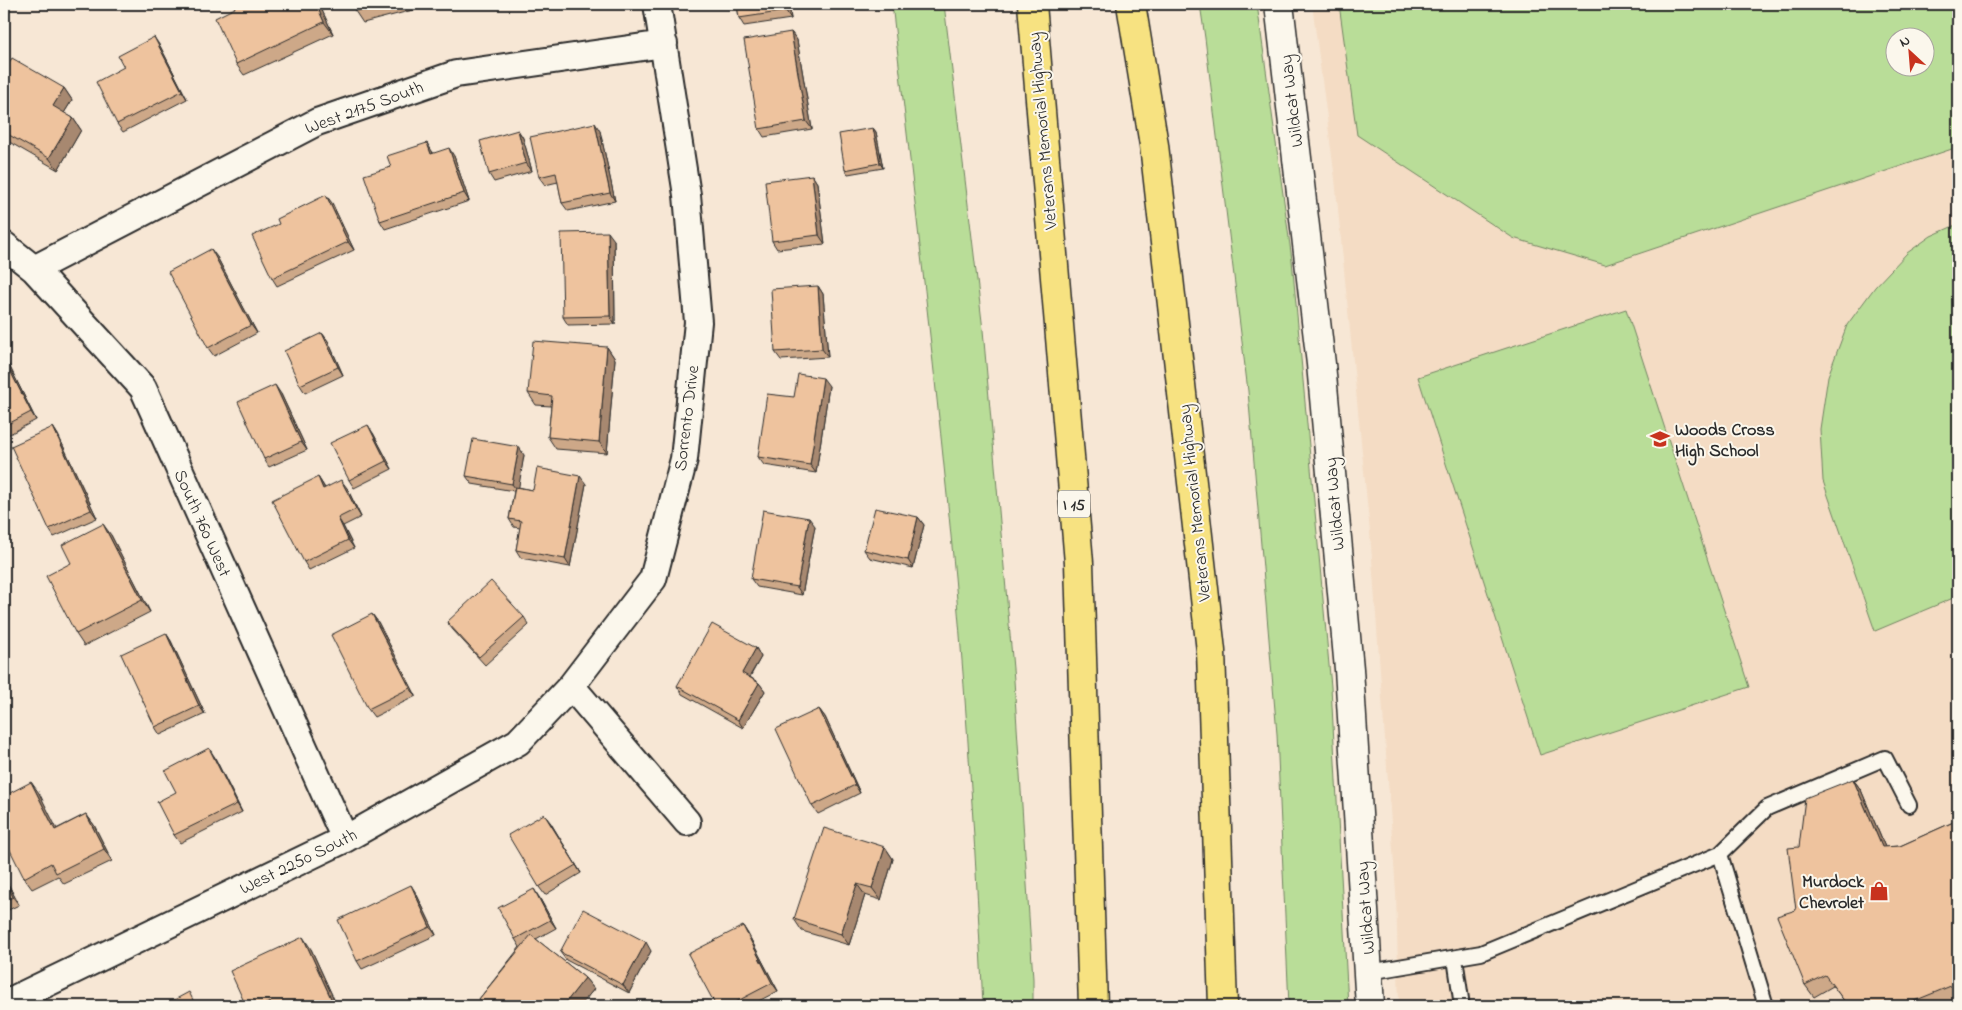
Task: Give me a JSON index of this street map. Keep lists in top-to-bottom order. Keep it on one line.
{"streets":{"highway":["Veterans Memorial Highway","I 15"],"street":["Wildcat Way","West 2175 South","Sorrento Drive","South 760 West","West 2250 South"]},"crossings":[["West 2175 South","Sorrento Drive"],["West 2175 South","South 760 West"],["Sorrento Drive","West 2250 South"],["South 760 West","West 2250 South"]],"places":{"school or university":["Woods Cross High School"],"shop":["Murdock Chevrolet"]},"north":"top left"}
